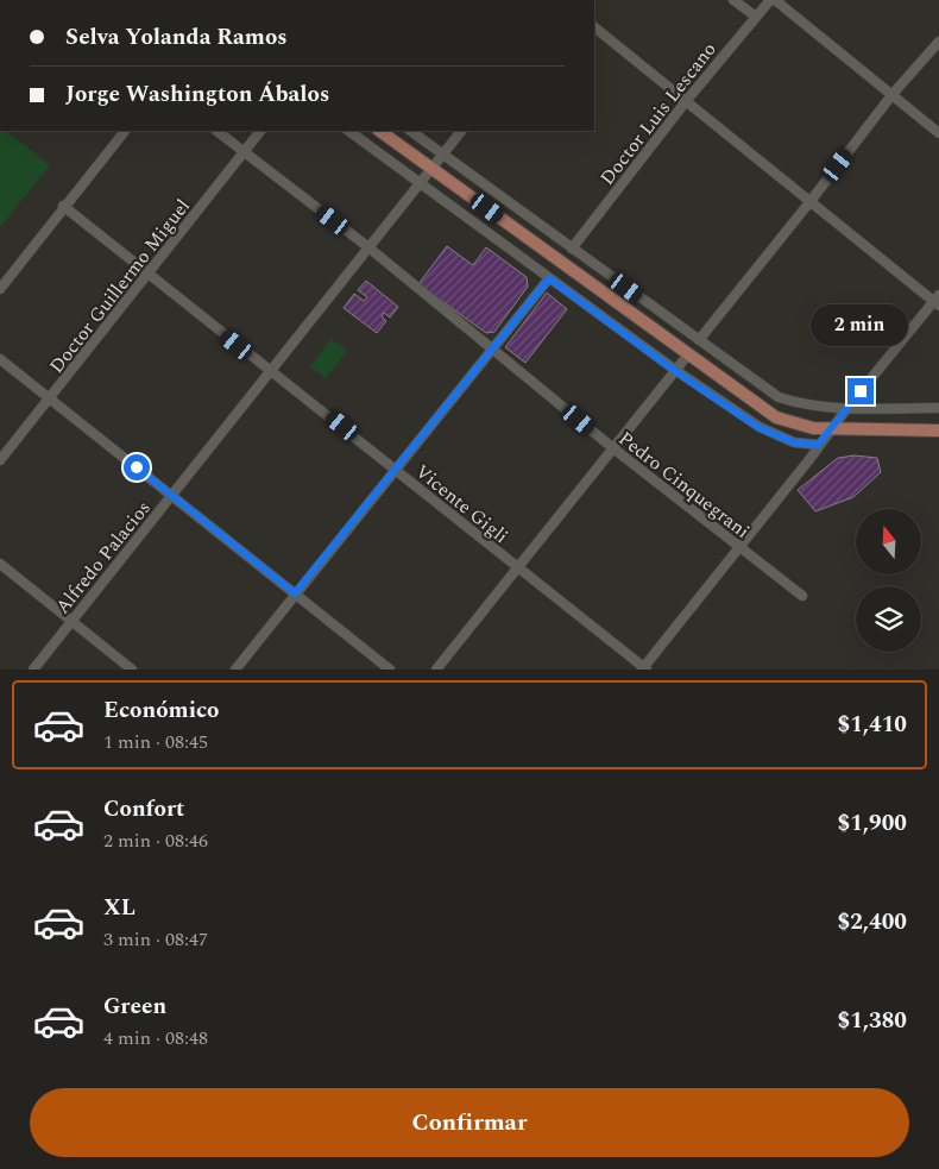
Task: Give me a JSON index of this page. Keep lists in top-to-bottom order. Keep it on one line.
{"streets":{"street":["Doctor Luis Lescano","Doctor Guillermo Miguel","Pedro Cinquegrani","Vicente Gigli","Alfredo Palacios"]},"crossings":[["Doctor Guillermo Miguel","Pedro Cinquegrani"],["Doctor Guillermo Miguel","Vicente Gigli"],["Pedro Cinquegrani","Alfredo Palacios"],["Vicente Gigli","Alfredo Palacios"]],"north":"top","page":{"banner":["Selva Yolanda Ramos","Jorge Washington Ábalos"],"bubble":"2 min","list":[{"name":"Económico","note":"1 min · 08:45","value":"$1,410"},{"name":"Confort","note":"2 min · 08:46","value":"$1,900"},{"name":"XL","note":"3 min · 08:47","value":"$2,400"},{"name":"Green","note":"4 min · 08:48","value":"$1,380"}],"buttons":"Confirmar"}}
